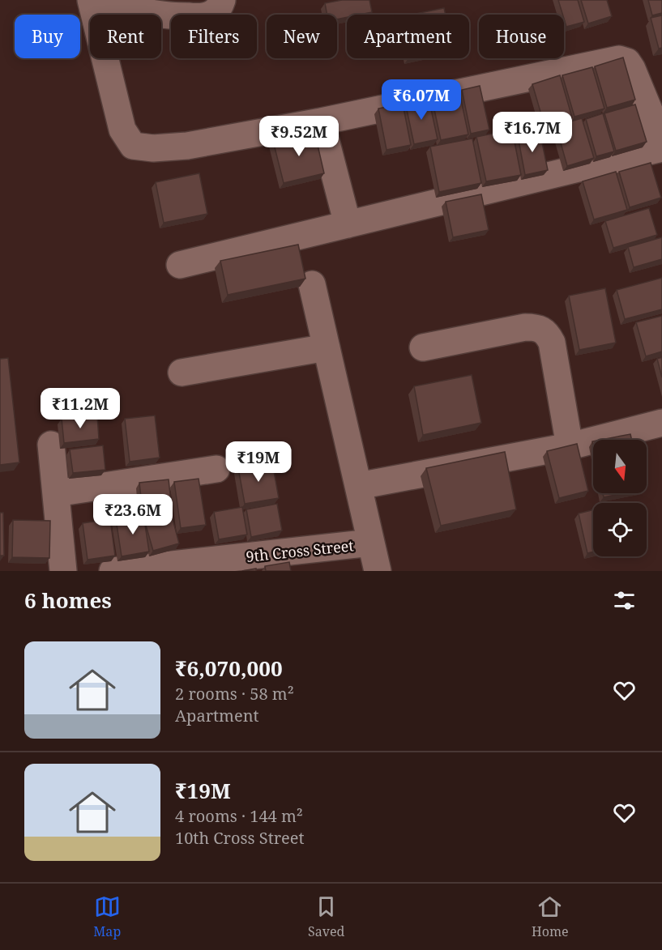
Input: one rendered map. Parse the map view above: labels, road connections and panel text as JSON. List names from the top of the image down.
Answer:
{
  "streets": {
    "street": ["9th Cross Street"]
  },
  "north": "bottom",
  "page": {
    "chip": [
      "Buy",
      "Rent",
      "Filters",
      "New",
      "Apartment",
      "House"
    ],
    "price": [
      "₹6.07M",
      "₹16.7M",
      "₹9.52M",
      "₹11.2M",
      "₹19M",
      "₹23.6M"
    ],
    "heading": "6 homes",
    "list": [
      {
        "name": "₹6,070,000",
        "note": "2 rooms · 58 m² · Apartment"
      },
      {
        "name": "₹19M",
        "note": "4 rooms · 144 m² · 10th Cross Street"
      }
    ],
    "tabs": ["Map", "Saved", "Home"]
  }
}
